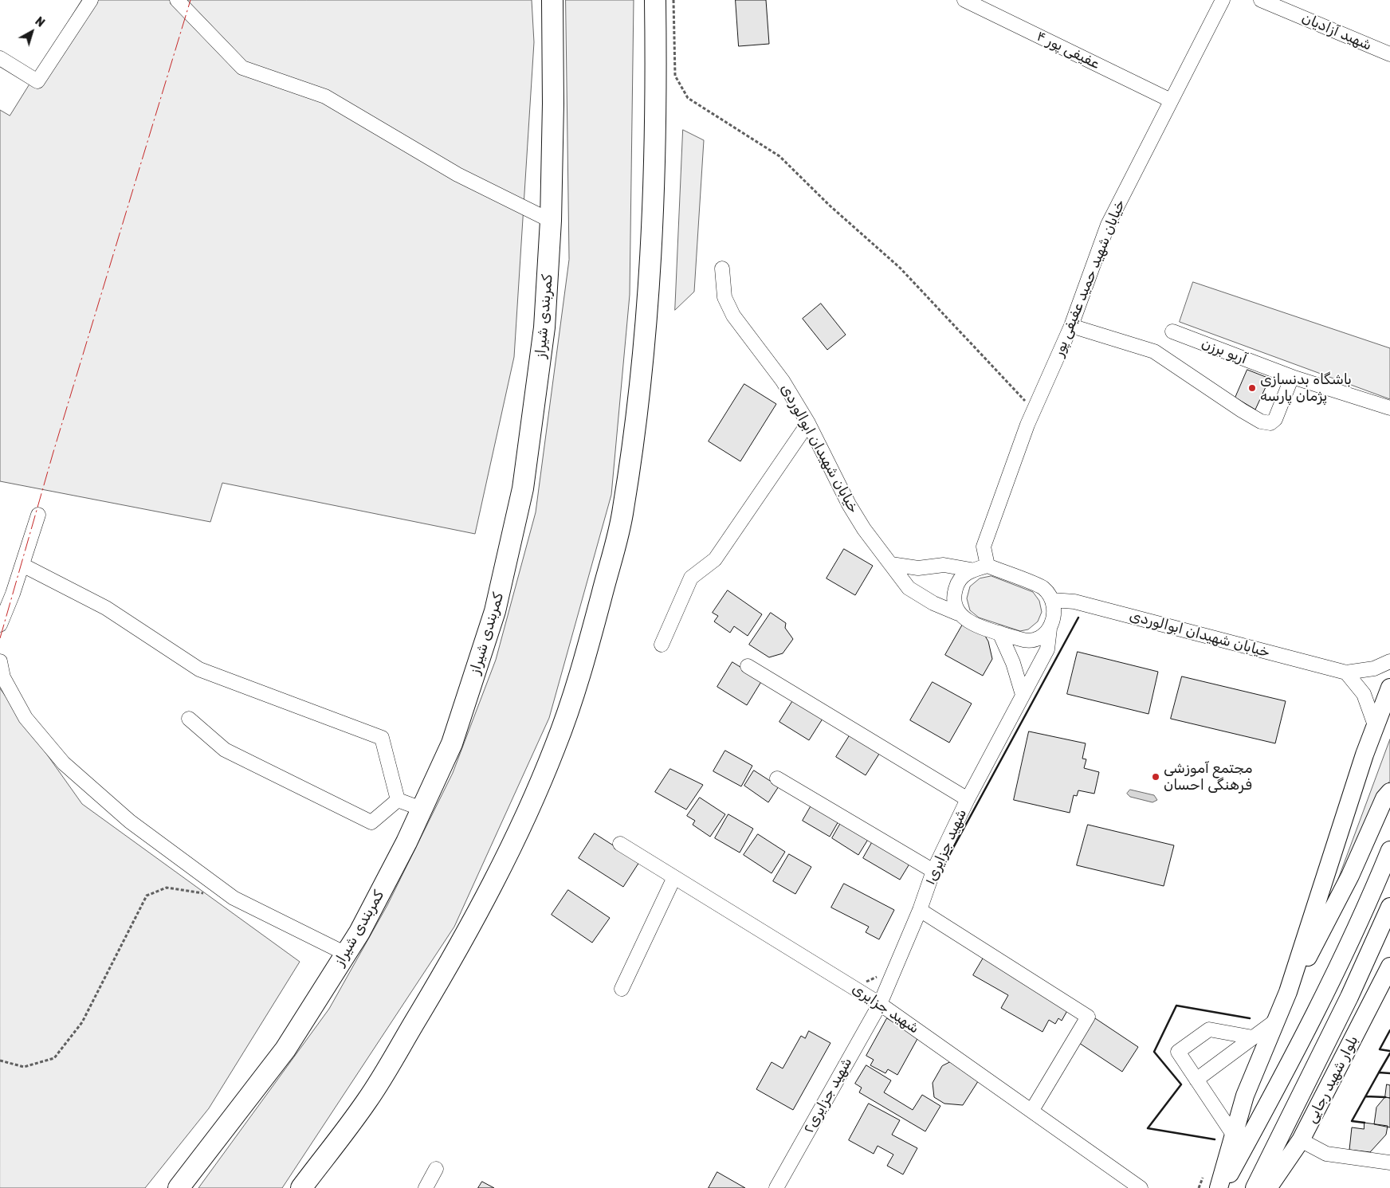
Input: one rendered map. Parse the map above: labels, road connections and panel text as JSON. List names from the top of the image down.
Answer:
{
  "streets": {
    "highway": ["کمربندی شیراز"],
    "main road": ["بلوار شهید رجایی"],
    "street": [
      "شهید آزادیان",
      "عفیفی پور ۴",
      "خیابان شهید حمید عفیفی پور",
      "آریو برزن",
      "خیابان شهیدان ابوالوردی",
      "شهید جزایری۱",
      "شهید جزایری",
      "شهید جزایری۲"
    ]
  },
  "crossings": [
    ["عفیفی پور ۴", "خیابان شهید حمید عفیفی پور"],
    ["خیابان شهید حمید عفیفی پور", "خیابان شهیدان ابوالوردی"],
    ["خیابان شهید حمید عفیفی پور", "شهید جزایری۱"],
    ["خیابان شهیدان ابوالوردی", "شهید جزایری۱"],
    ["شهید جزایری۱", "شهید جزایری"],
    ["شهید جزایری۱", "شهید جزایری۲"],
    ["شهید جزایری", "شهید جزایری۲"]
  ],
  "places": ["باشگاه بدنسازی پژمان پارسه", "مجتمع آموزشی فرهنگی احسان"],
  "north": "top right"
}
